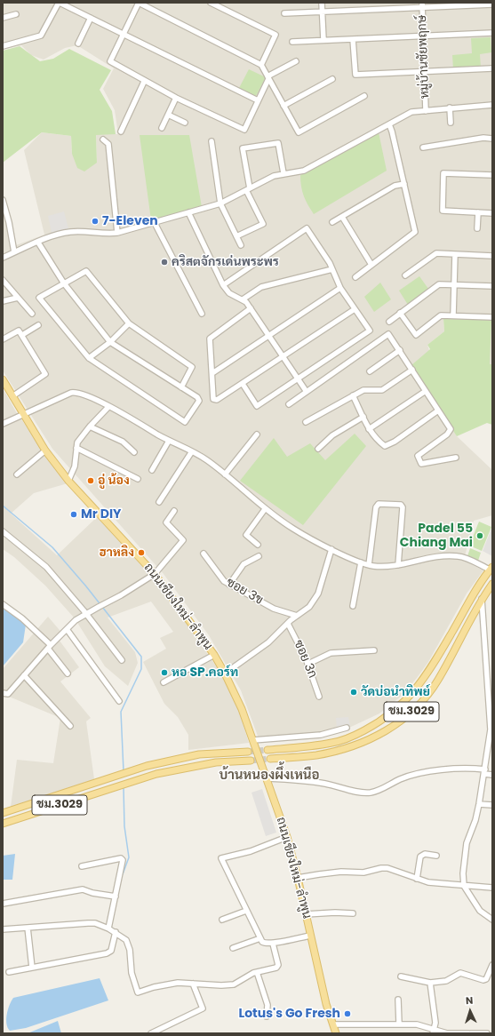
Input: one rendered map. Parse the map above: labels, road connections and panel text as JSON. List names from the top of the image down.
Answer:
{
  "streets": {
    "main road": ["ถนนเชียงใหม่-ลำพูน", "ชม.3029"],
    "street": ["หมู่บ้านชัยพฤกษ์", "ซอย 3ข", "ซอย 3ก"]
  },
  "districts": ["บ้านหนองผึ้งเหนือ"],
  "places": [
    "7-Eleven",
    "คริสตจักรเด่นพระพร",
    "อู่ น้อง",
    "Mr DIY",
    "Padel 55 Chiang Mai",
    "ฮาหลิง",
    "หอ SP.คอร์ท",
    "วัดบ่อนำทิพย์",
    "Lotus's Go Fresh"
  ],
  "north": "top"
}
